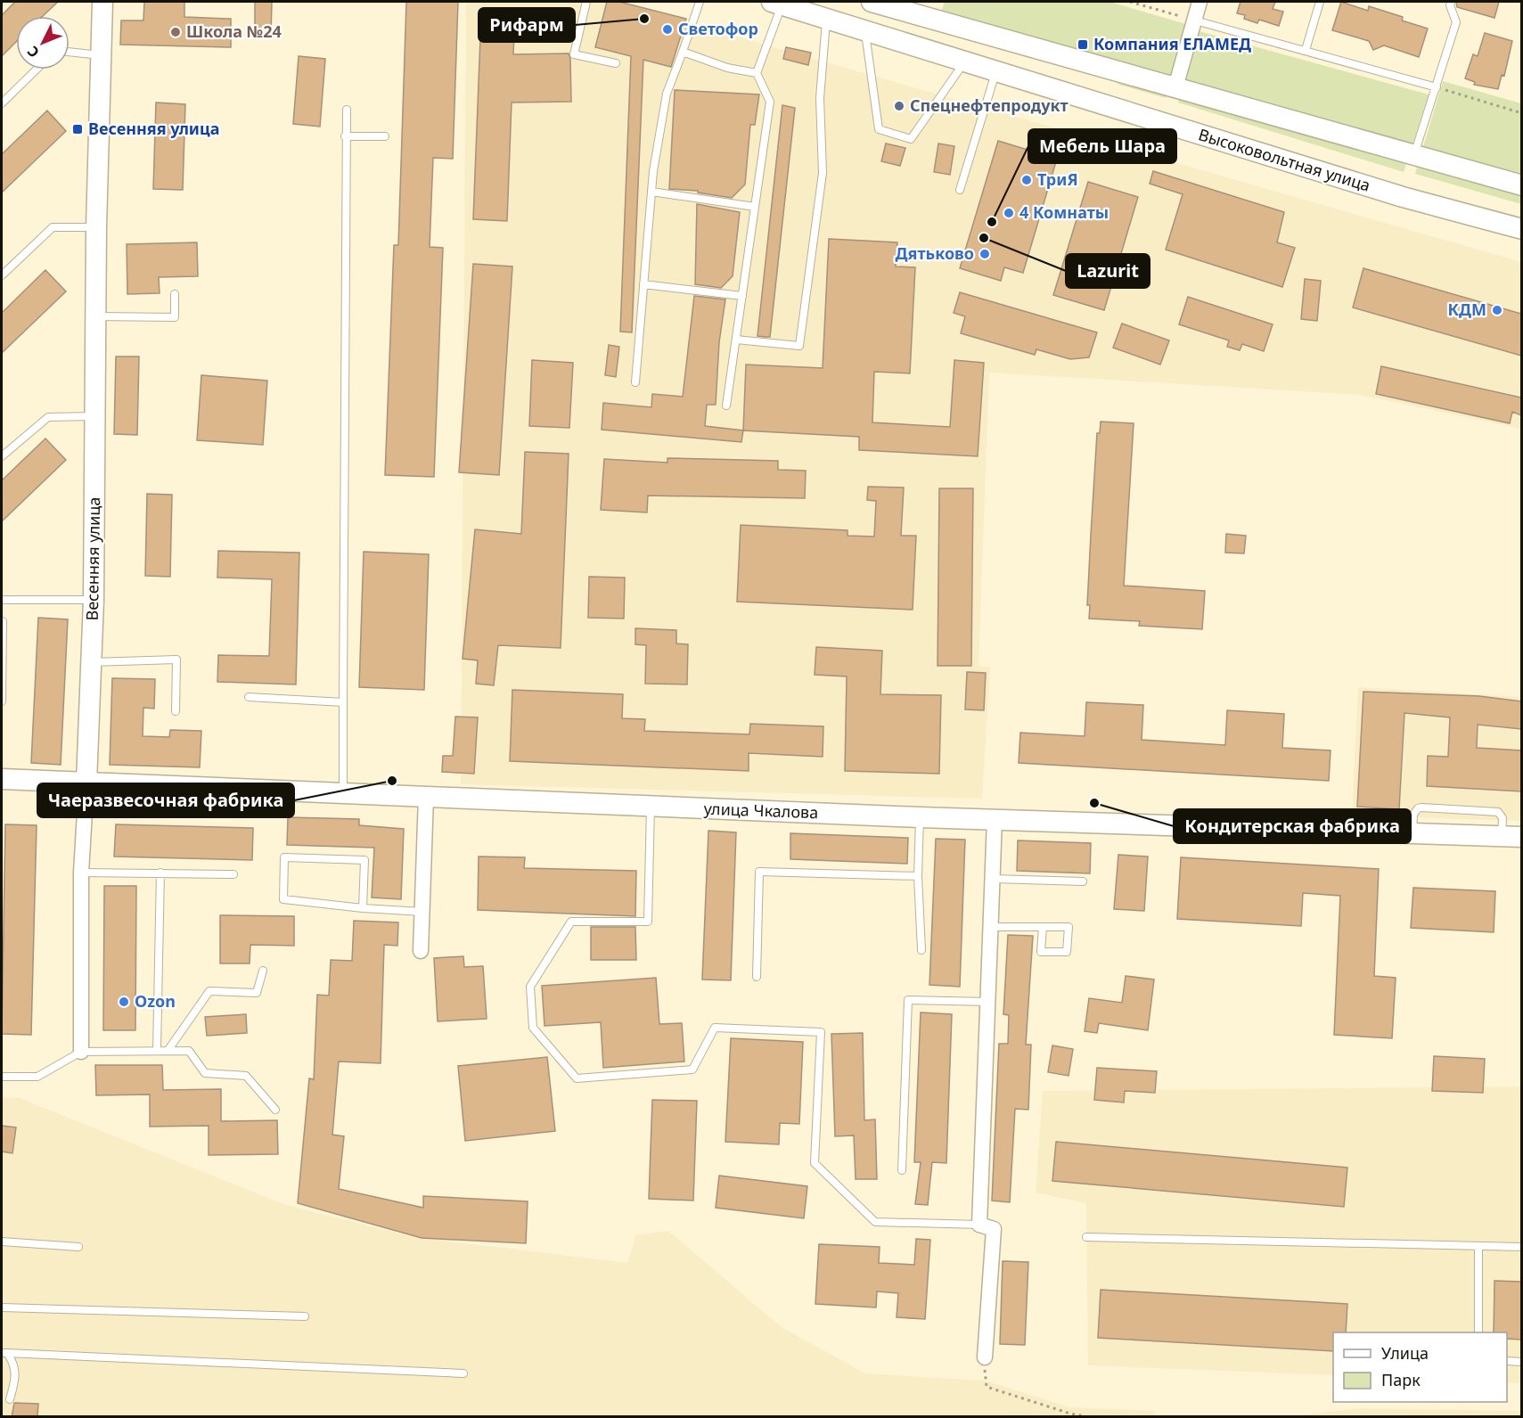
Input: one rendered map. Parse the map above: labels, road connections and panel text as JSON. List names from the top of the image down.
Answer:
{
  "streets": {
    "street": ["Высоковольтная улица", "Весенняя улица", "улица Чкалова"]
  },
  "crossings": [
    ["Весенняя улица", "улица Чкалова"]
  ],
  "places": {
    "other": [
      "Рифарм",
      "Светофор",
      "Школа №24",
      "Спецнефтепродукт",
      "ТриЯ",
      "4 Комнаты",
      "Мебель Шара",
      "Lazurit",
      "Дятьково",
      "КДМ",
      "Чаеразвесочная фабрика",
      "Кондитерская фабрика",
      "Ozon"
    ],
    "transit": ["Компания ЕЛАМЕД", "Весенняя улица"]
  },
  "legend": ["Улица", "Парк"],
  "north": "bottom left"
}
